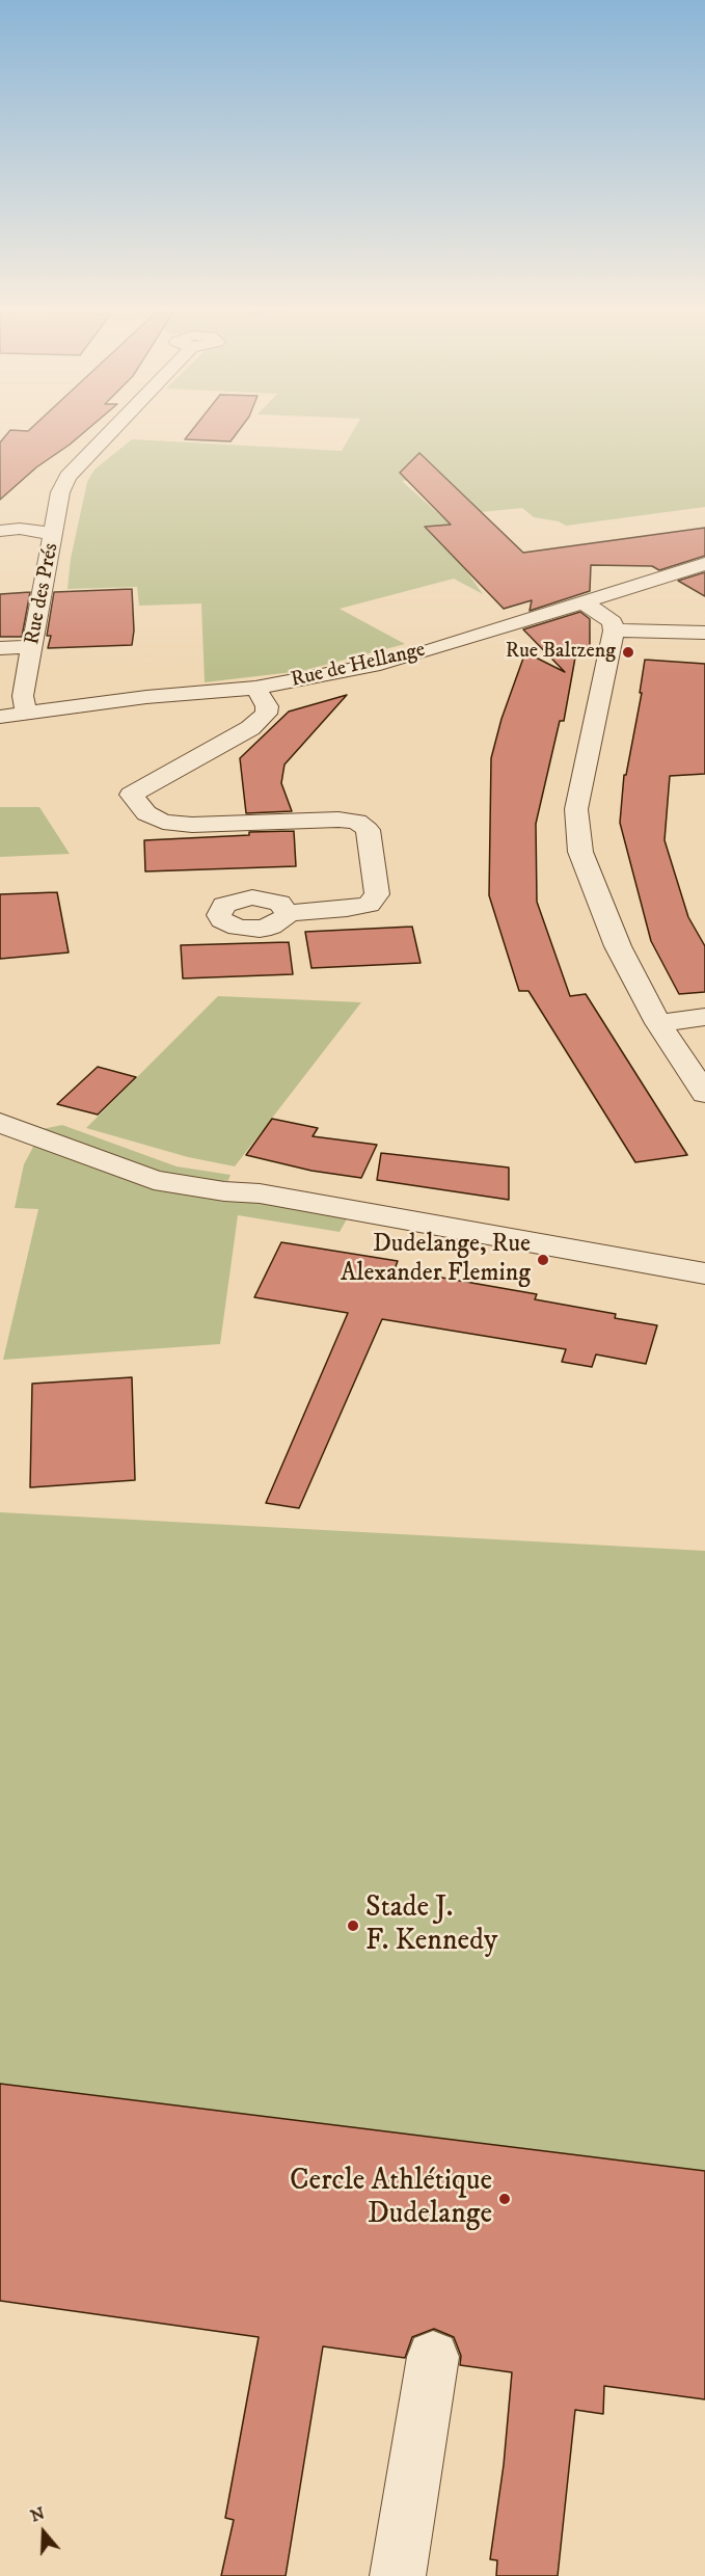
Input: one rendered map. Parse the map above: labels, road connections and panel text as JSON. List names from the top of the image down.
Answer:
{
  "streets": {
    "street": ["Rue des Prés", "Rue de Hellange"]
  },
  "crossings": [
    ["Rue des Prés", "Rue de Hellange"]
  ],
  "places": [
    "Rue Baltzeng",
    "Dudelange, Rue Alexander Fleming",
    "Stade J. F. Kennedy",
    "Cercle Athlétique Dudelange"
  ],
  "north": "top"
}
